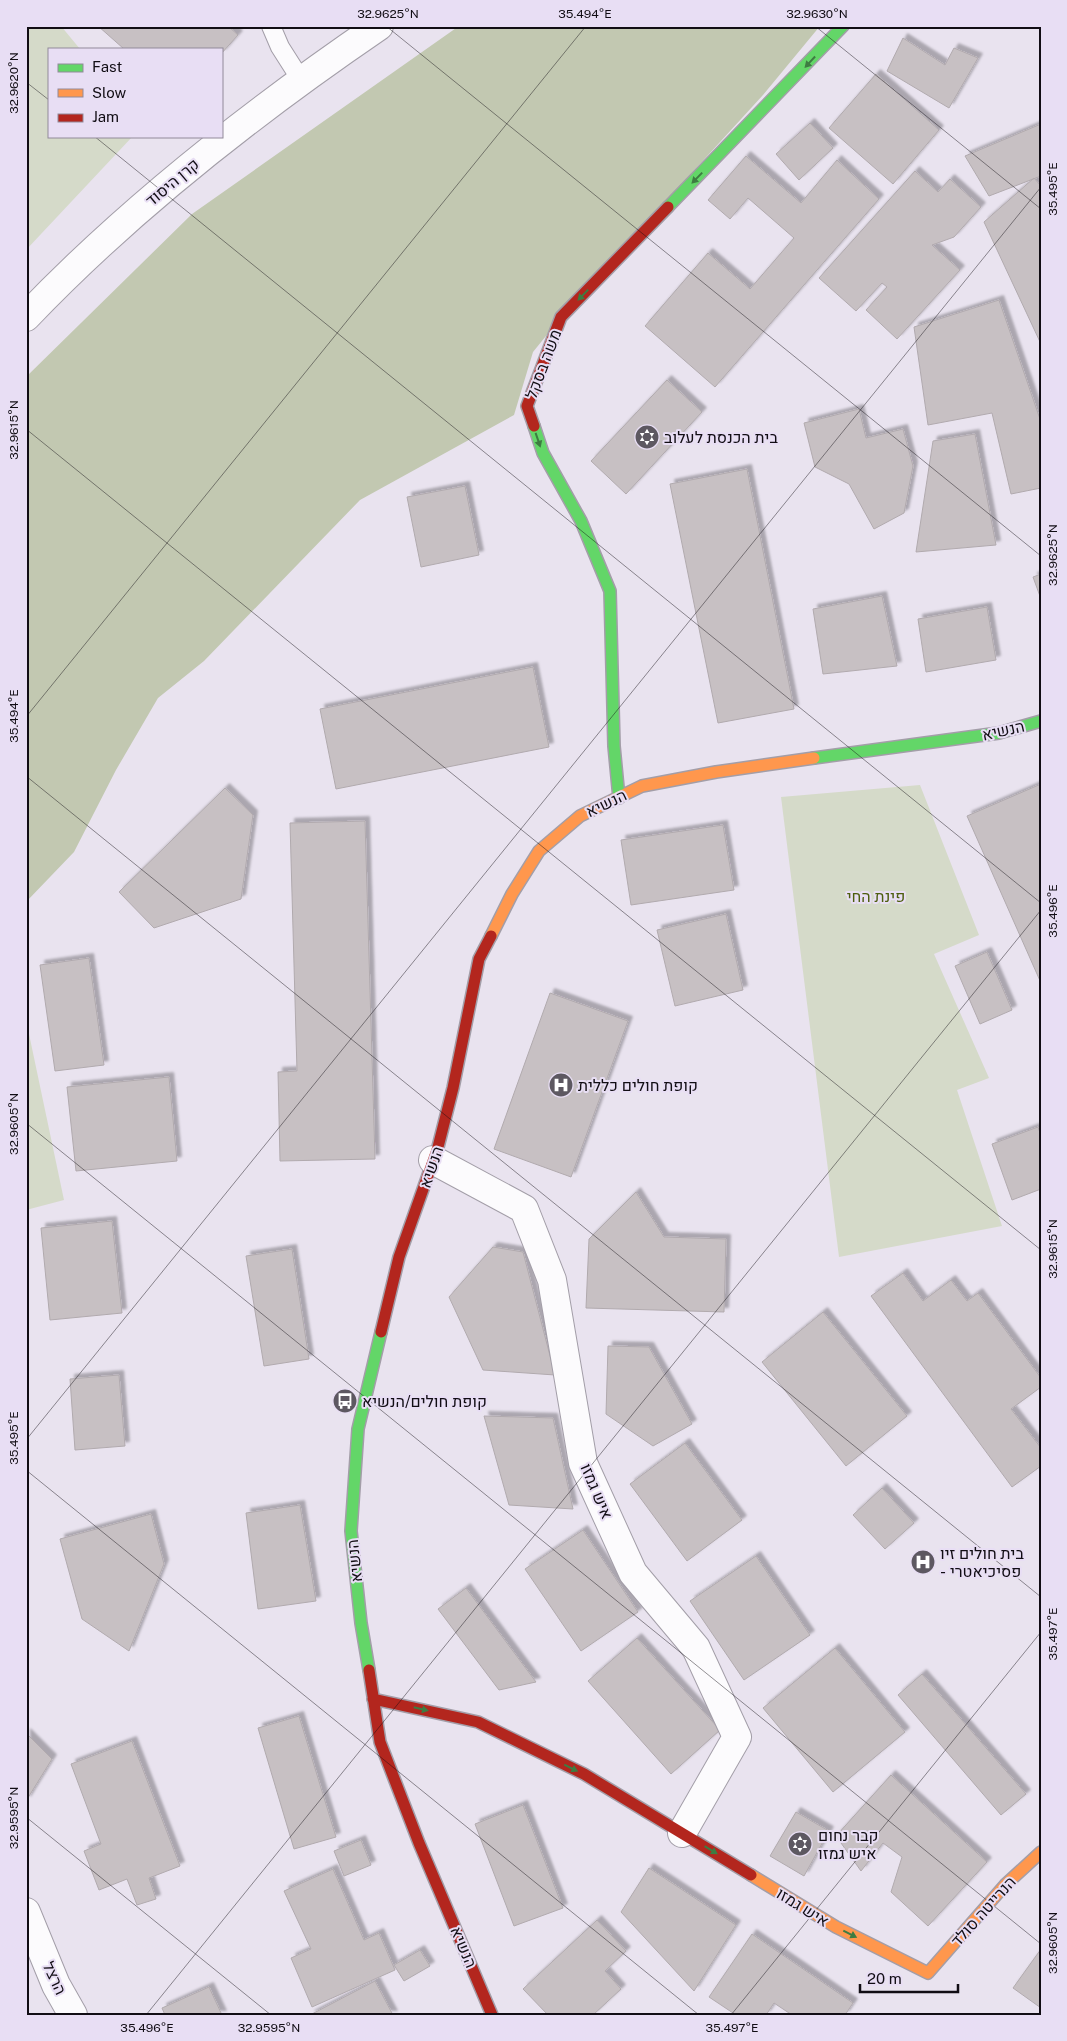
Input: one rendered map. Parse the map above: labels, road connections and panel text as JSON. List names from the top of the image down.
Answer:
{
  "streets": {
    "street": [
      "קרן היסוד",
      "משה בסקל",
      "הנשיא",
      "איש גמזו",
      "הנרייטה סולד",
      "הרצל"
    ]
  },
  "crossings": [
    ["משה בסקל", "הנשיא"],
    ["הנשיא", "איש גמזו"],
    ["איש גמזו", "הנרייטה סולד"]
  ],
  "one_way": ["משה בסקל", "איש גמזו"],
  "parks": ["פינת החי"],
  "places": {
    "synagogue": ["בית הכנסת לעלוב", "קבר נחום איש גמזו"],
    "hospital": ["קופת חולים כללית", "בית חולים זיו - פסיכיאטרי"],
    "bus stop": ["קופת חולים/הנשיא"]
  },
  "legend": ["Fast", "Slow", "Jam"],
  "scale_bar": "20 m",
  "coordinates": [
    "32.9625°N",
    "35.494°E",
    "32.9630°N",
    "32.9620°N",
    "35.495°E",
    "32.9615°N",
    "35.496°E",
    "32.9605°N",
    "35.497°E",
    "32.9595°N"
  ]
}
